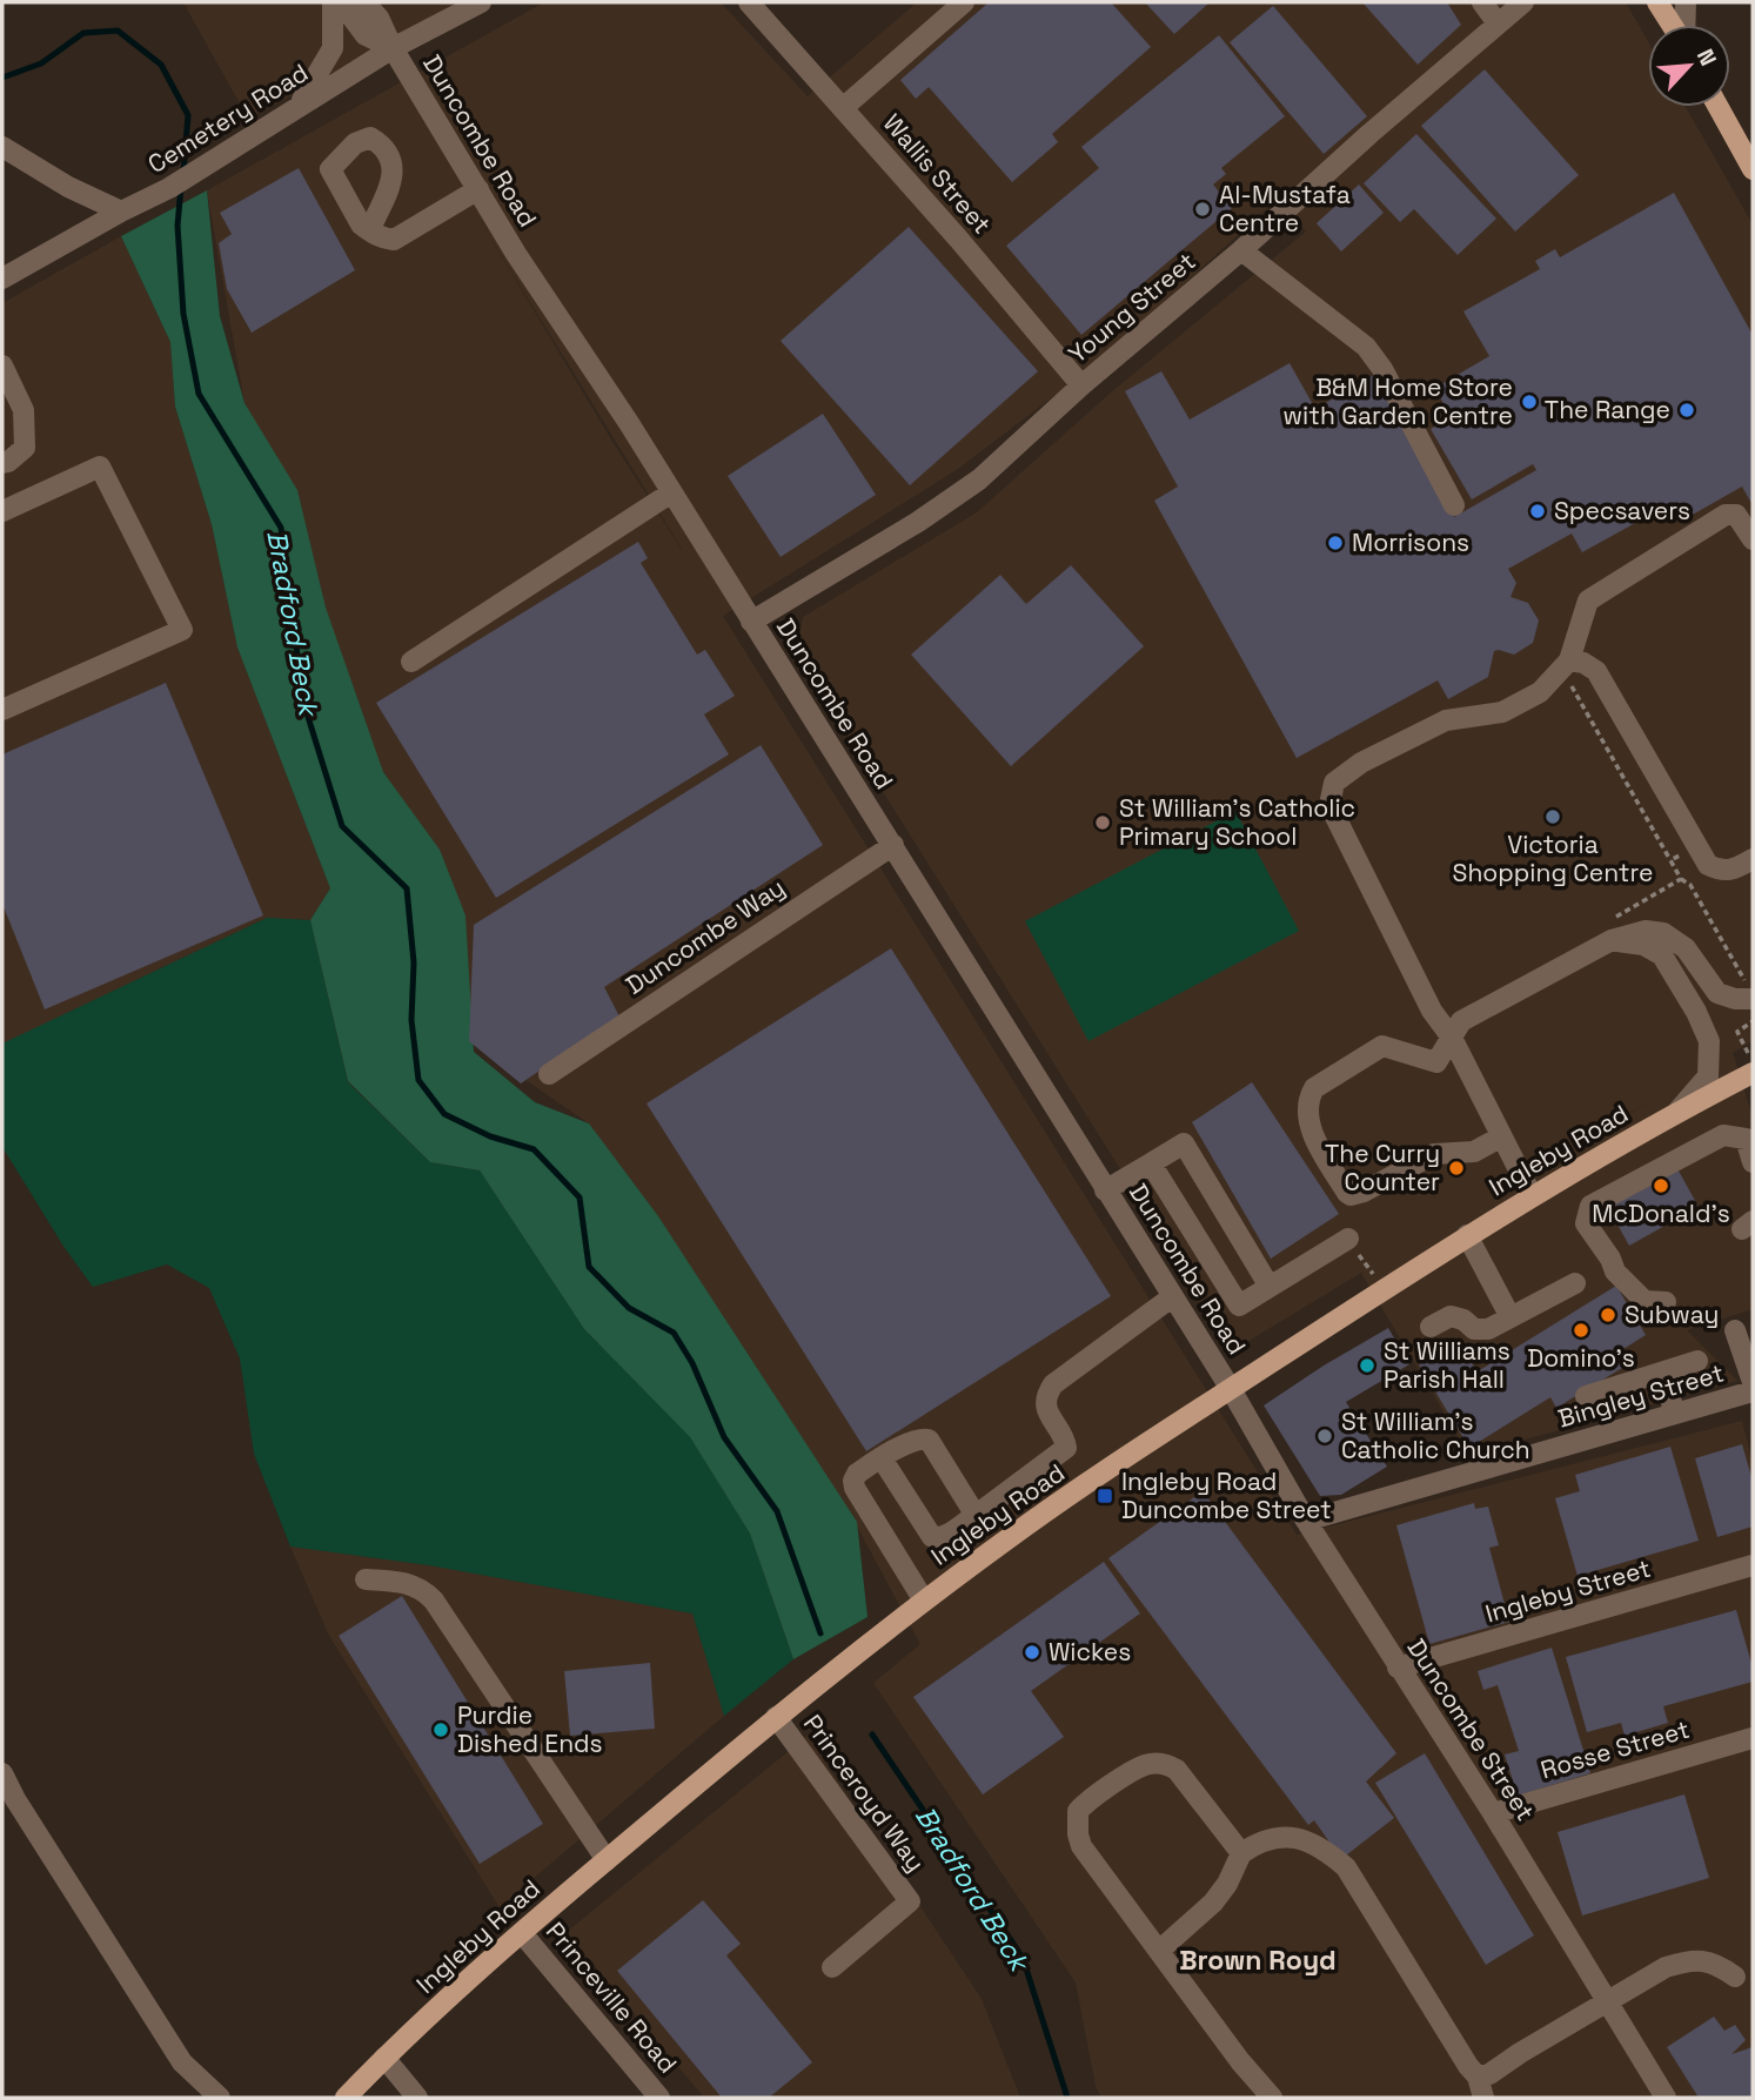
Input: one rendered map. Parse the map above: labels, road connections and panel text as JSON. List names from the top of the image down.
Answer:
{
  "streets": {
    "main road": ["Ingleby Road"],
    "street": [
      "Cemetery Road",
      "Duncombe Road",
      "Wallis Street",
      "Young Street",
      "Duncombe Way",
      "Bingley Street",
      "Ingleby Street",
      "Duncombe Street",
      "Rosse Street",
      "Princeroyd Way",
      "Princeville Road"
    ]
  },
  "crossings": [
    ["Cemetery Road", "Duncombe Road"],
    ["Duncombe Road", "Young Street"],
    ["Duncombe Road", "Duncombe Way"],
    ["Duncombe Road", "Ingleby Road"],
    ["Duncombe Road", "Duncombe Street"],
    ["Wallis Street", "Young Street"],
    ["Ingleby Road", "Duncombe Street"],
    ["Ingleby Road", "Princeroyd Way"],
    ["Ingleby Road", "Princeville Road"],
    ["Bingley Street", "Duncombe Street"],
    ["Ingleby Street", "Duncombe Street"],
    ["Duncombe Street", "Rosse Street"]
  ],
  "districts": ["Brown Royd"],
  "water": ["Bradford Beck"],
  "places": {
    "other": [
      "Al-Mustafa Centre",
      "B&M Home Store with Garden Centre",
      "The Range",
      "Specsavers",
      "Morrisons",
      "Victoria Shopping Centre",
      "St William's Catholic Primary School",
      "The Curry Counter",
      "McDonald's",
      "Subway",
      "Domino's",
      "St Williams Parish Hall",
      "St William's Catholic Church",
      "Wickes",
      "Purdie Dished Ends"
    ],
    "transit": ["Ingleby Road Duncombe Street"]
  },
  "north": "top right"
}
